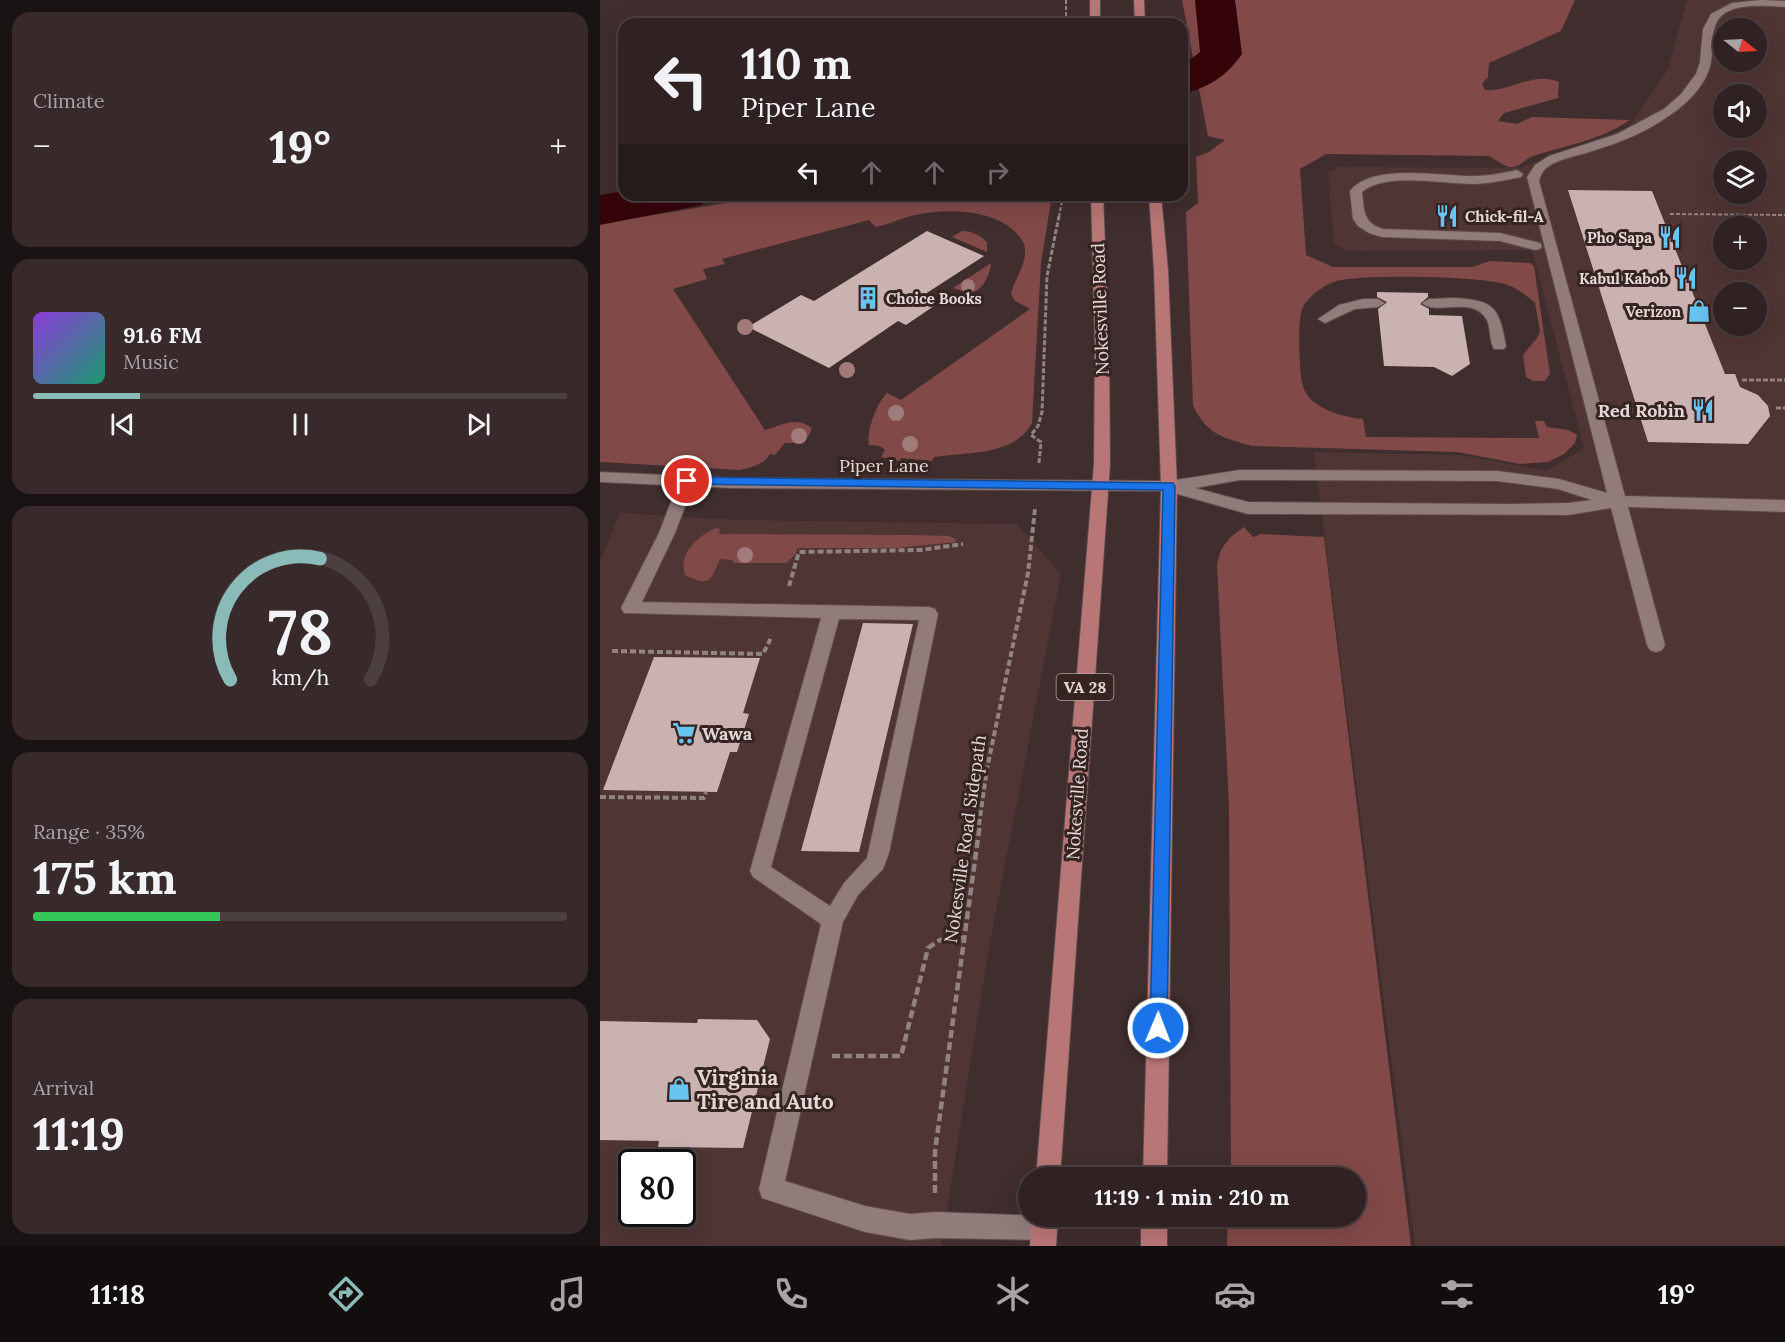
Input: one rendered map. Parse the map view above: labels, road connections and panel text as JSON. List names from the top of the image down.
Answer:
{
  "streets": {
    "highway": ["Nokesville Road", "VA 28"],
    "street": ["Piper Lane"],
    "path": ["Nokesville Road Sidepath"]
  },
  "crossings": [
    ["Nokesville Road", "Piper Lane"]
  ],
  "places": {
    "restaurant": [
      "Chick-fil-A",
      "Pho Sapa",
      "Kabul Kabob",
      "Red Robin"
    ],
    "building": ["Choice Books"],
    "shop": ["Verizon", "Virginia Tire and Auto"],
    "supermarket": ["Wawa"]
  },
  "north": "right",
  "page": {
    "tile": [
      "Climate",
      ["Range · 35%", "175 km"],
      ["Arrival", "11:19"]
    ],
    "map_buttons": ["+", "−"],
    "turn": ["110 m", "Piper Lane"],
    "heat": ["−", "19°", "+"],
    "song": ["91.6 FM", "Music"],
    "limit": "80",
    "trip": "11:19 · 1 min · 210 m",
    "tabs": ["11:18", "19°"],
    "gauge": ["78", "km/h"]
  }
}
